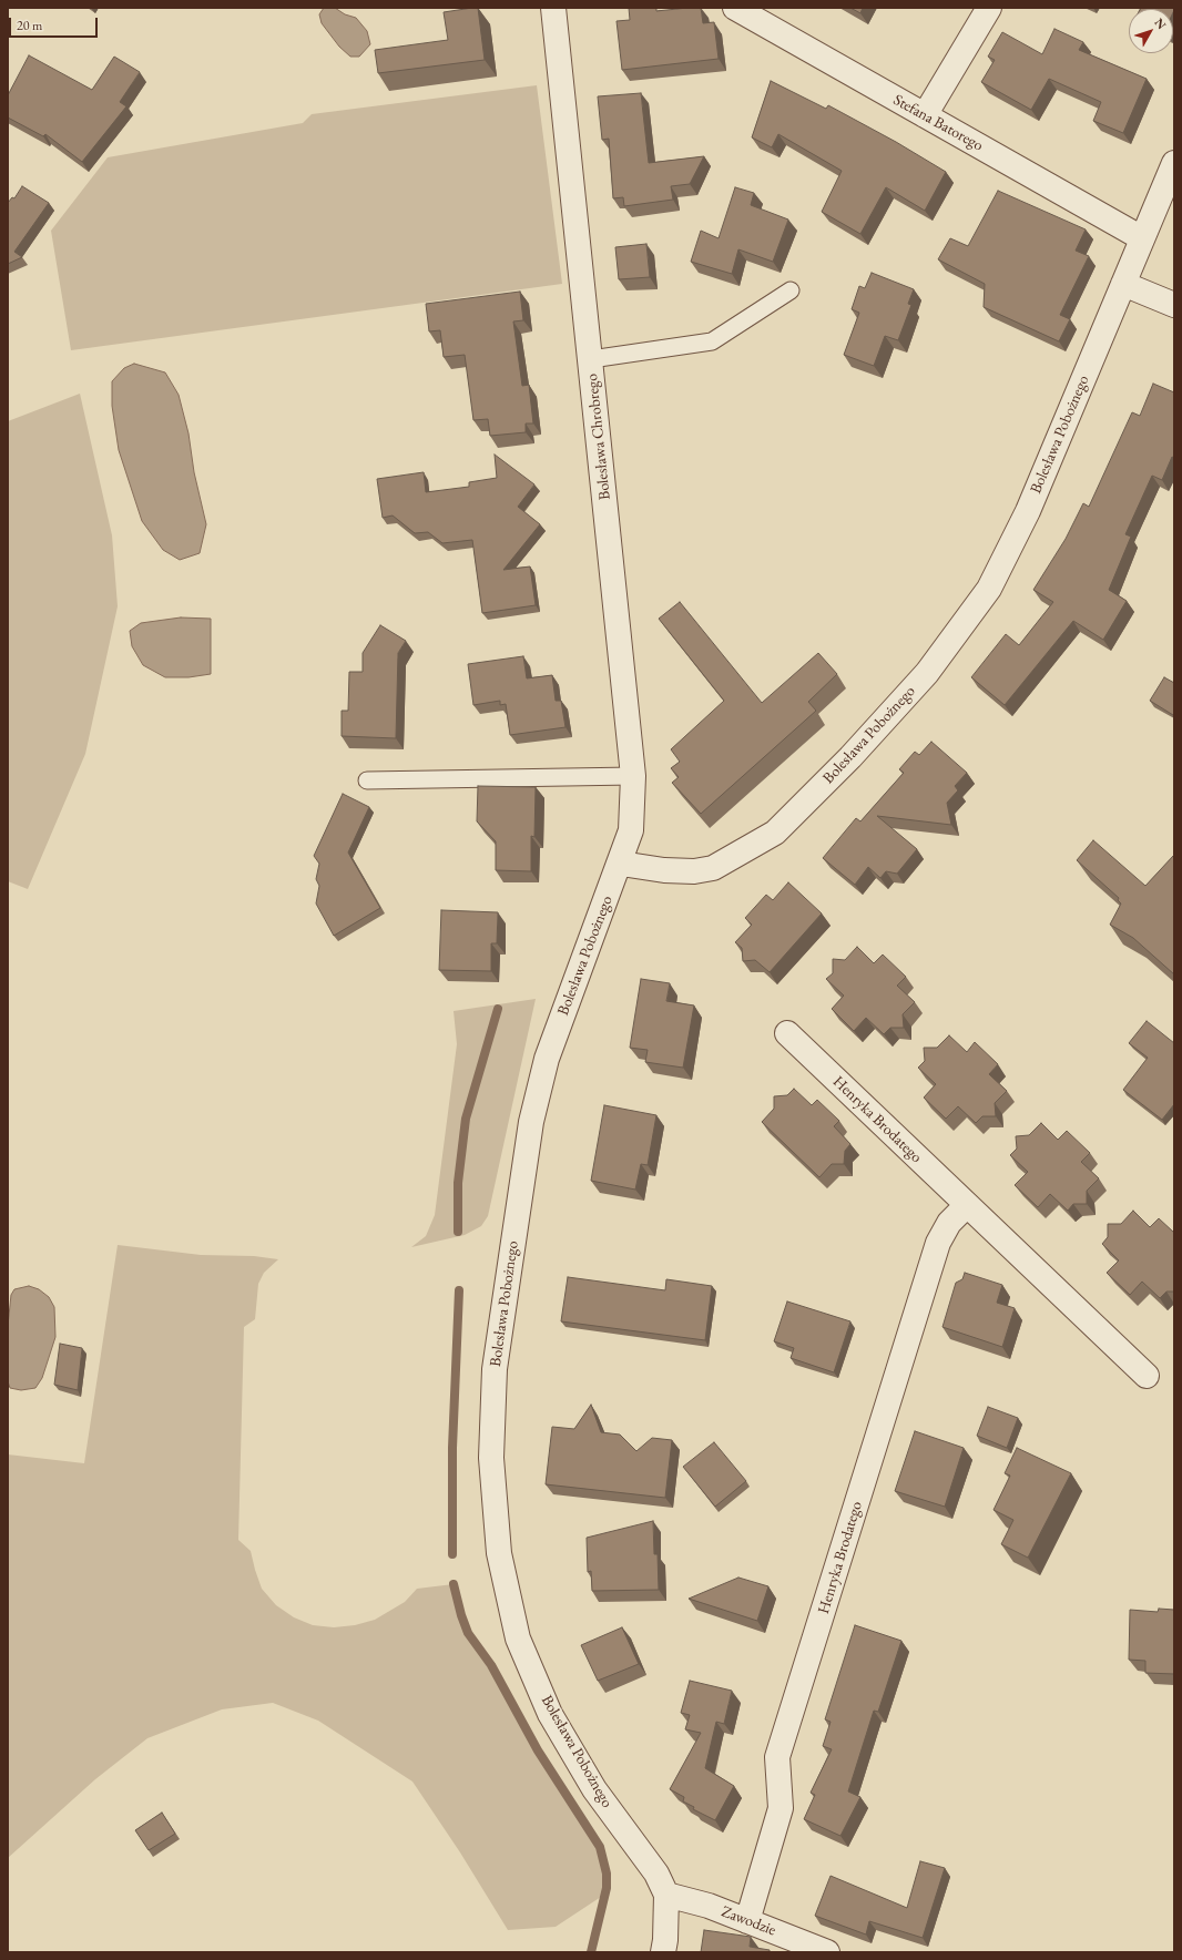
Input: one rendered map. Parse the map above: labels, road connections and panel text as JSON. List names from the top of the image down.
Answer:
{
  "streets": {
    "street": [
      "Stefana Batorego",
      "Bolesława Pobożnego",
      "Bolesława Chrobrego",
      "Henryka Brodatego",
      "Zawodzie"
    ]
  },
  "crossings": [
    ["Stefana Batorego", "Bolesława Pobożnego"],
    ["Bolesława Pobożnego", "Bolesława Chrobrego"],
    ["Bolesława Pobożnego", "Zawodzie"],
    ["Henryka Brodatego", "Zawodzie"]
  ],
  "scale_bar": "20 m",
  "north": "top right"
}
